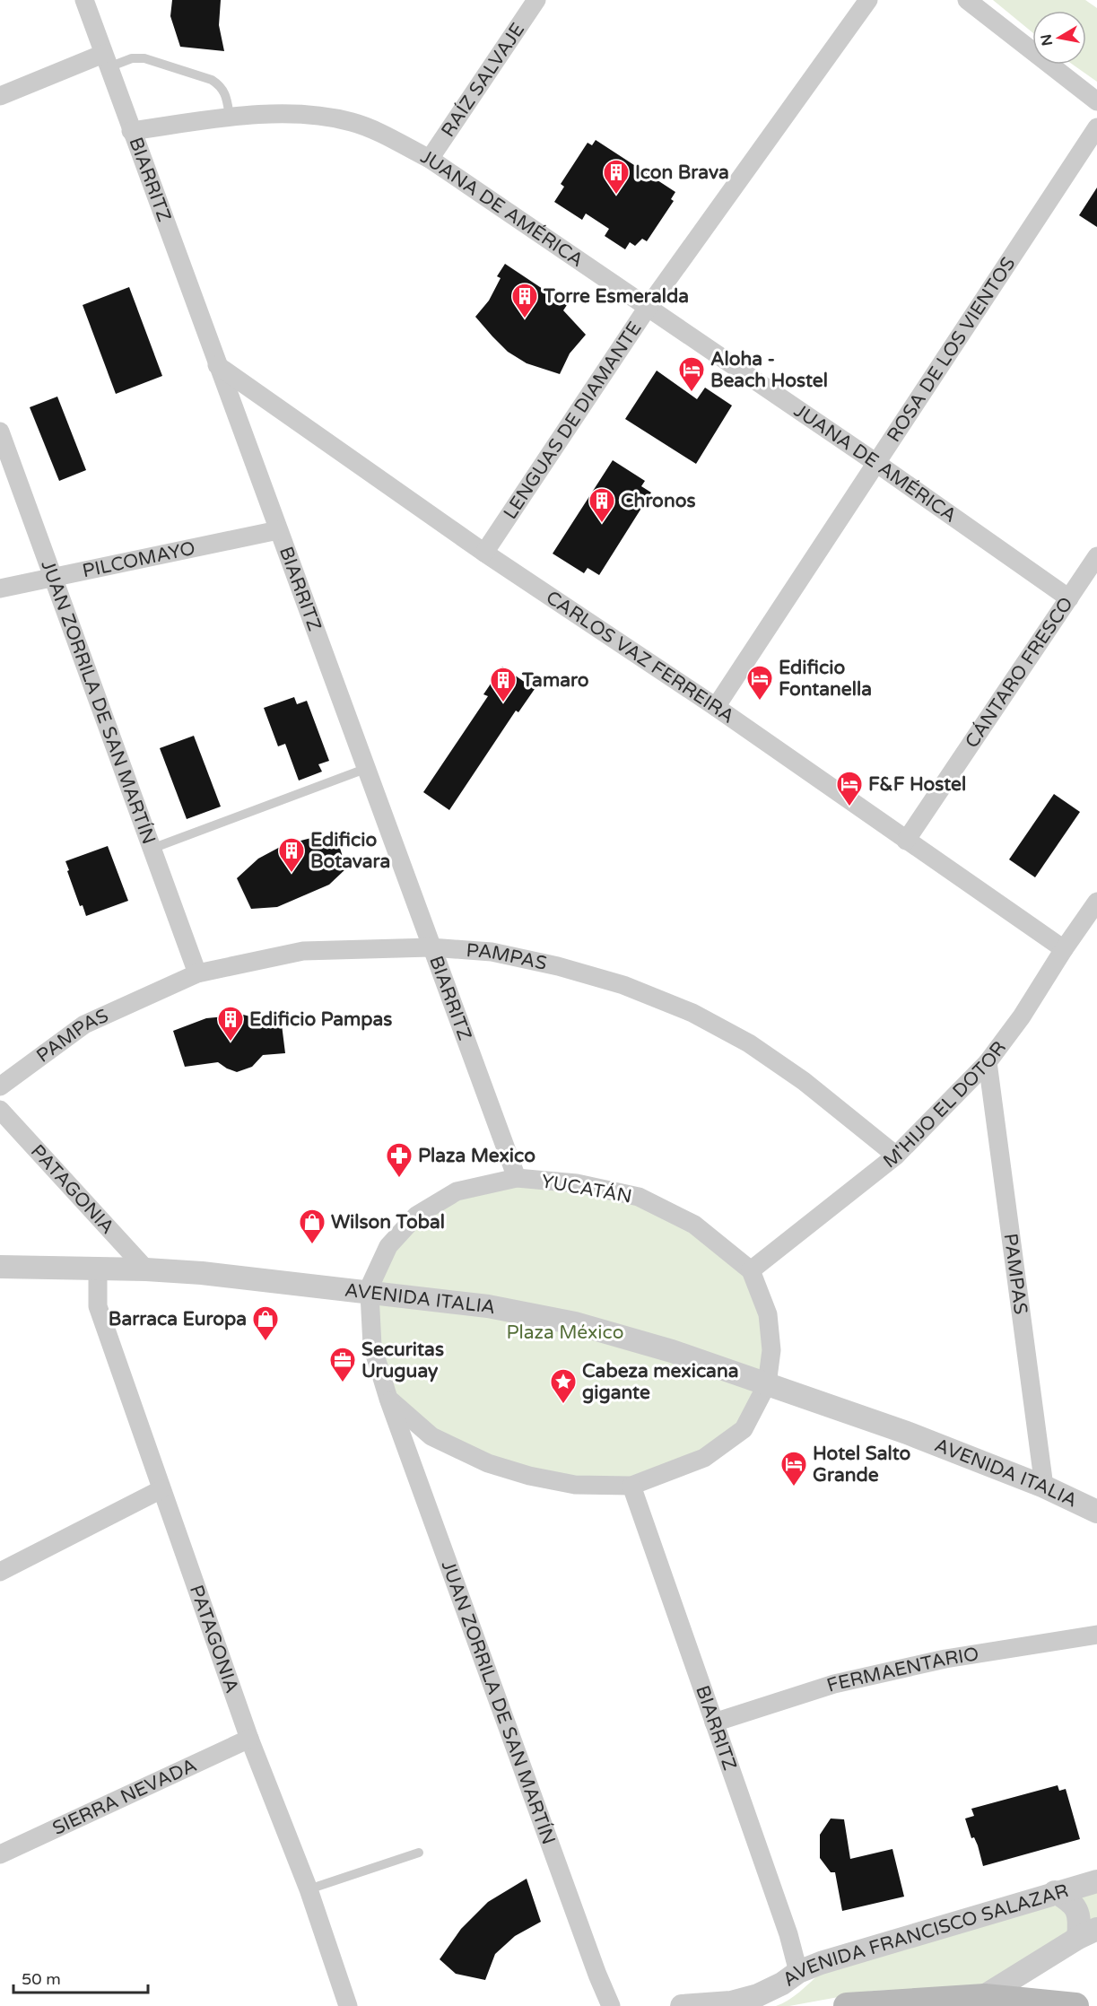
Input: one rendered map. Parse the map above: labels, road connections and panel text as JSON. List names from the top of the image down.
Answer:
{
  "streets": {
    "street": [
      "RAÍZ SALVAJE",
      "BIARRITZ",
      "JUANA DE AMÉRICA",
      "ROSA DE LOS VIENTOS",
      "LENGUAS DE DIAMANTE",
      "PILCOMAYO",
      "CARLOS VAZ FERREIRA",
      "CÁNTARO FRESCO",
      "JUAN ZORRILA DE SAN MARTÍN",
      "PAMPAS",
      "M'HIJO EL DOTOR",
      "YUCATÁN",
      "PATAGONIA",
      "AVENIDA ITALIA",
      "FERMAENTARIO",
      "SIERRA NEVADA",
      "AVENIDA FRANCISCO SALAZAR"
    ]
  },
  "crossings": [
    ["RAÍZ SALVAJE", "JUANA DE AMÉRICA"],
    ["BIARRITZ", "JUANA DE AMÉRICA"],
    ["BIARRITZ", "PILCOMAYO"],
    ["BIARRITZ", "CARLOS VAZ FERREIRA"],
    ["BIARRITZ", "PAMPAS"],
    ["BIARRITZ", "YUCATÁN"],
    ["BIARRITZ", "FERMAENTARIO"],
    ["BIARRITZ", "AVENIDA FRANCISCO SALAZAR"],
    ["JUANA DE AMÉRICA", "ROSA DE LOS VIENTOS"],
    ["JUANA DE AMÉRICA", "LENGUAS DE DIAMANTE"],
    ["JUANA DE AMÉRICA", "CÁNTARO FRESCO"],
    ["ROSA DE LOS VIENTOS", "CARLOS VAZ FERREIRA"],
    ["LENGUAS DE DIAMANTE", "CARLOS VAZ FERREIRA"],
    ["PILCOMAYO", "JUAN ZORRILA DE SAN MARTÍN"],
    ["CARLOS VAZ FERREIRA", "CÁNTARO FRESCO"],
    ["CARLOS VAZ FERREIRA", "M'HIJO EL DOTOR"],
    ["JUAN ZORRILA DE SAN MARTÍN", "PAMPAS"],
    ["JUAN ZORRILA DE SAN MARTÍN", "YUCATÁN"],
    ["JUAN ZORRILA DE SAN MARTÍN", "AVENIDA ITALIA"],
    ["PAMPAS", "M'HIJO EL DOTOR"],
    ["PAMPAS", "AVENIDA ITALIA"],
    ["M'HIJO EL DOTOR", "YUCATÁN"],
    ["YUCATÁN", "AVENIDA ITALIA"],
    ["PATAGONIA", "AVENIDA ITALIA"],
    ["PATAGONIA", "SIERRA NEVADA"]
  ],
  "parks": ["Plaza México"],
  "places": {
    "building": [
      "Icon Brava",
      "Torre Esmeralda",
      "Chronos",
      "Tamaro",
      "Edificio Botavara",
      "Edificio Pampas"
    ],
    "hotel": [
      "Aloha - Beach Hostel",
      "Edificio Fontanella",
      "F&F Hostel",
      "Hotel Salto Grande"
    ],
    "pharmacy": ["Plaza Mexico"],
    "shop": ["Wilson Tobal", "Barraca Europa"],
    "office": ["Securitas Uruguay"],
    "place": ["Cabeza mexicana gigante"]
  },
  "scale_bar": "50 m",
  "north": "left"
}
